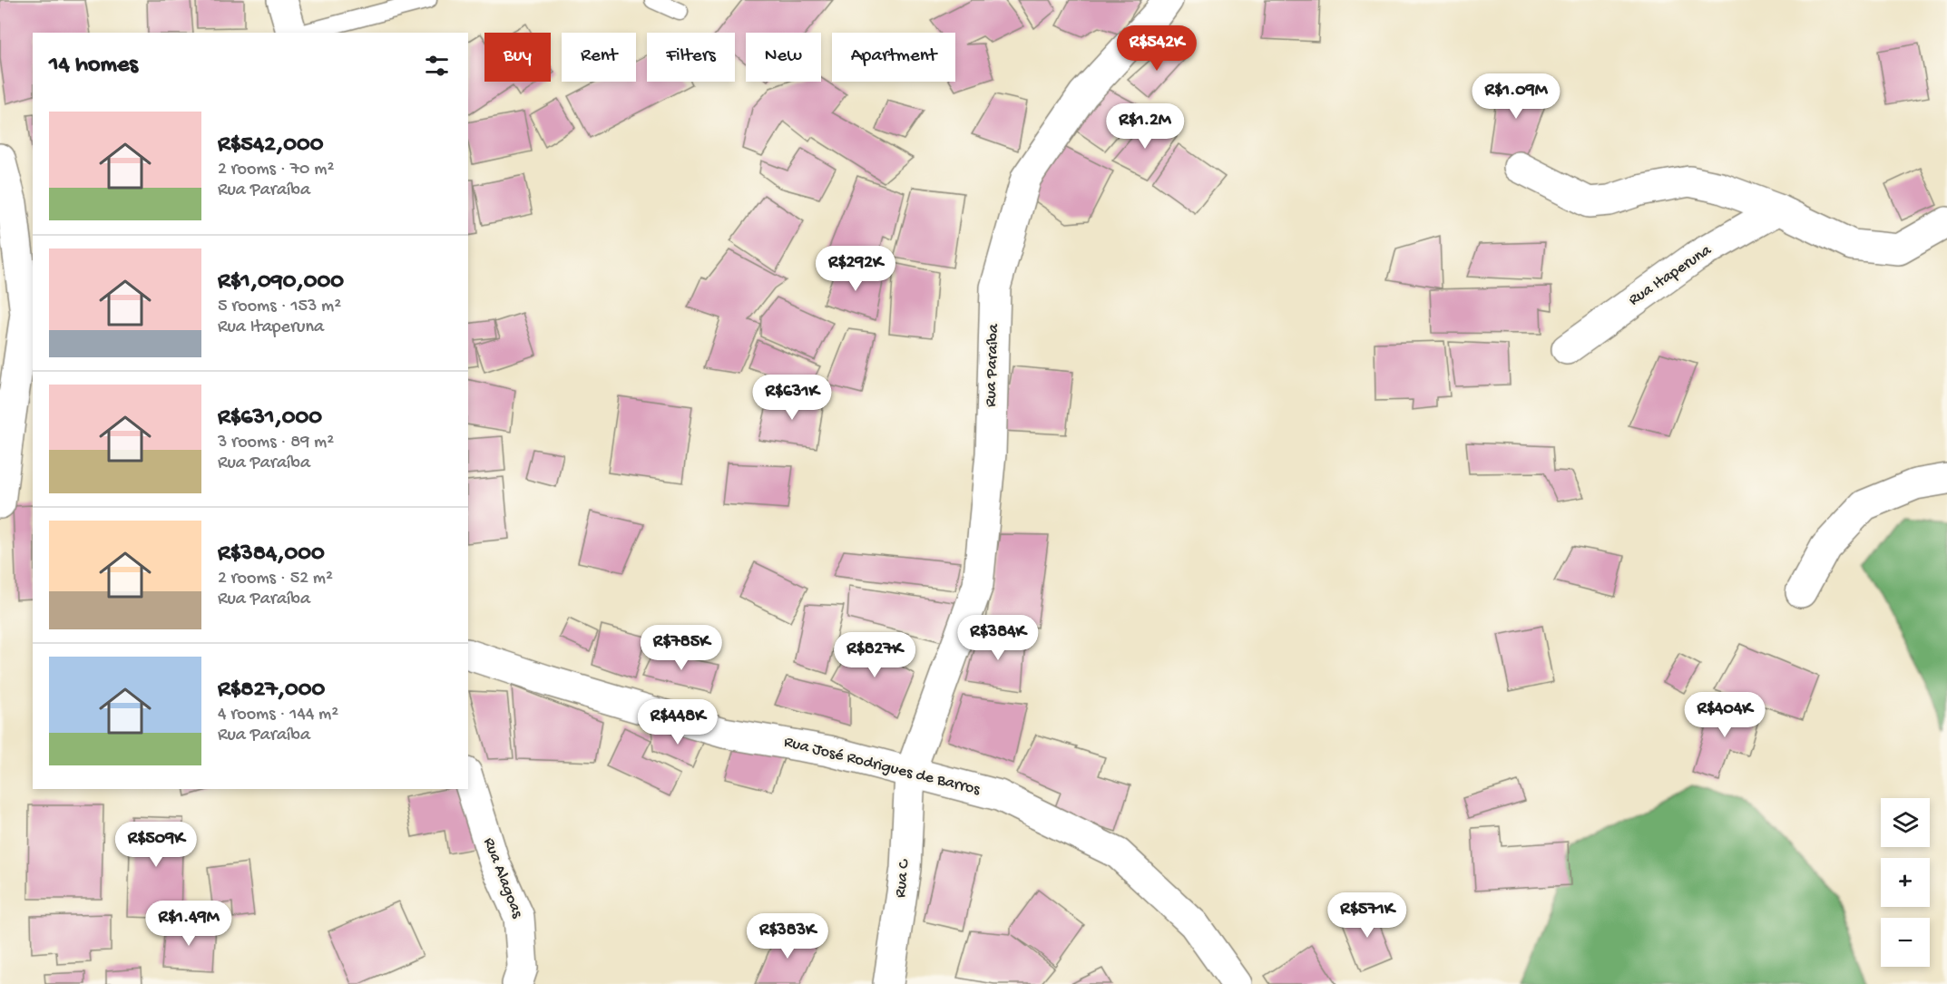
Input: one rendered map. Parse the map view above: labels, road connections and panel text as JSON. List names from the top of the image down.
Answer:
{
  "streets": {
    "street": [
      "Rua Itaperuna",
      "Rua Paraíba",
      "Rua José Rodrigues de Barros",
      "Rua Alagoas",
      "Rua C"
    ]
  },
  "crossings": [
    ["Rua Paraíba", "Rua José Rodrigues de Barros"],
    ["Rua Paraíba", "Rua C"],
    ["Rua José Rodrigues de Barros", "Rua C"]
  ],
  "page": {
    "price": [
      "R$542K",
      "R$1.09M",
      "R$1.2M",
      "R$292K",
      "R$631K",
      "R$384K",
      "R$785K",
      "R$827K",
      "R$404K",
      "R$448K",
      "R$509K",
      "R$571K",
      "R$1.49M",
      "R$383K"
    ],
    "chip": [
      "Buy",
      "Rent",
      "Filters",
      "New",
      "Apartment"
    ],
    "heading": "14 homes",
    "list": [
      {
        "name": "R$542,000",
        "note": "2 rooms · 70 m² · Rua Paraíba"
      },
      {
        "name": "R$1,090,000",
        "note": "5 rooms · 153 m² · Rua Itaperuna"
      },
      {
        "name": "R$631,000",
        "note": "3 rooms · 89 m² · Rua Paraíba"
      },
      {
        "name": "R$384,000",
        "note": "2 rooms · 52 m² · Rua Paraíba"
      },
      {
        "name": "R$827,000",
        "note": "4 rooms · 144 m² · Rua Paraíba"
      }
    ],
    "map_buttons": ["+", "−"]
  }
}
